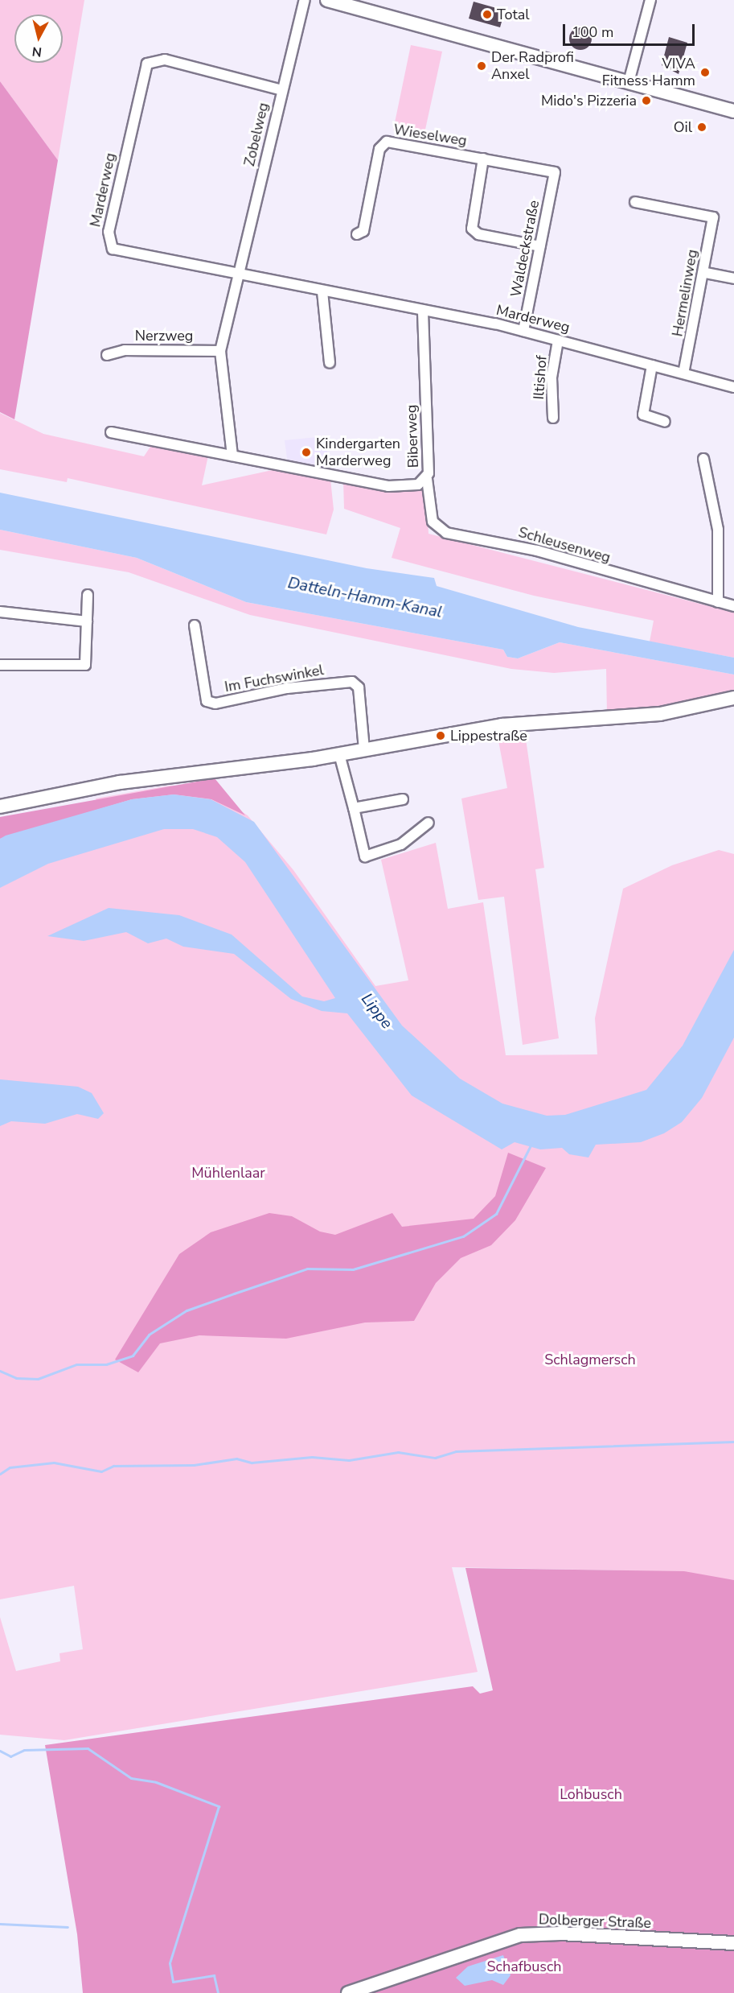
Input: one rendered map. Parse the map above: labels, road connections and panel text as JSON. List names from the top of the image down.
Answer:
{
  "streets": {
    "main road": ["Dolberger Straße"],
    "street": [
      "Zobelweg",
      "Wieselweg",
      "Marderweg",
      "Waldeckstraße",
      "Hermelinweg",
      "Nerzweg",
      "Iltishof",
      "Biberweg",
      "Schleusenweg",
      "Im Fuchswinkel"
    ]
  },
  "crossings": [
    ["Zobelweg", "Marderweg"],
    ["Wieselweg", "Waldeckstraße"],
    ["Marderweg", "Waldeckstraße"],
    ["Marderweg", "Hermelinweg"],
    ["Marderweg", "Iltishof"],
    ["Marderweg", "Biberweg"],
    ["Biberweg", "Schleusenweg"]
  ],
  "water": ["Datteln-Hamm-Kanal", "Lippe"],
  "parks": [
    "Mühlenlaar",
    "Schlagmersch",
    "Lohbusch",
    "Schafbusch"
  ],
  "places": [
    "Total",
    "Der Radprofi Anxel",
    "VIVA Fitness Hamm",
    "Mido's Pizzeria",
    "Oil",
    "Kindergarten Marderweg",
    "Lippestraße"
  ],
  "scale_bar": "100 m",
  "north": "bottom"
}
